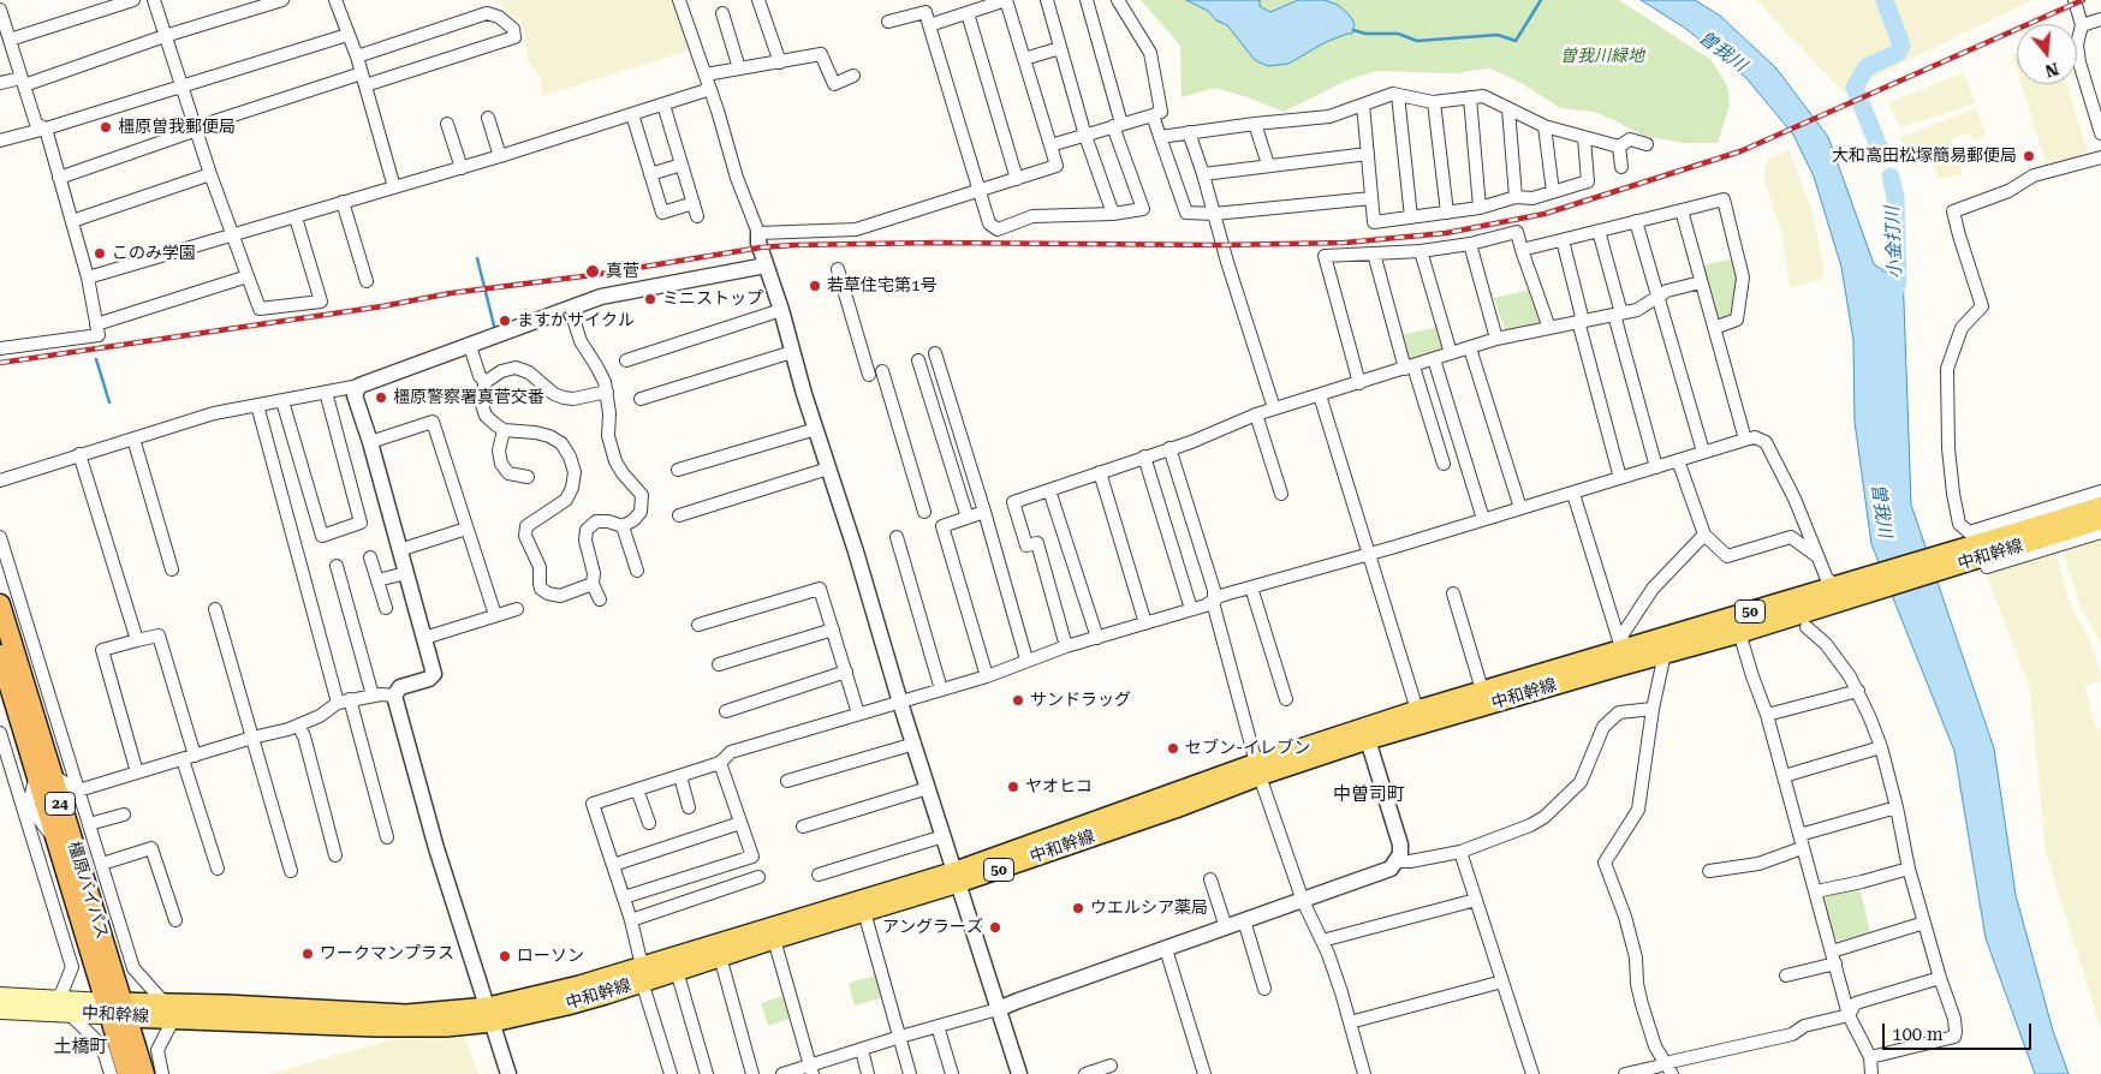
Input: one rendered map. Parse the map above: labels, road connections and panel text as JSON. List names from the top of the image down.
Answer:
{
  "streets": {
    "highway": ["24", "橿原バイパス"],
    "main road": ["中和幹線", "50"]
  },
  "crossings": [
    ["中和幹線", "橿原バイパス"]
  ],
  "districts": ["中曽司町", "土橋町"],
  "water": ["曽我川", "小金打川"],
  "parks": ["曽我川緑地"],
  "places": [
    "橿原曽我郵便局",
    "大和高田松塚簡易郵便局",
    "このみ学園",
    "真菅",
    "若草住宅第1号",
    "ミニストップ",
    "ますがサイクル",
    "橿原警察署真菅交番",
    "サンドラッグ",
    "セブン-イレブン",
    "ヤオヒコ",
    "ウエルシア薬局",
    "アングラーズ",
    "ワークマンプラス",
    "ローソン"
  ],
  "scale_bar": "100 m",
  "north": "bottom"
}
